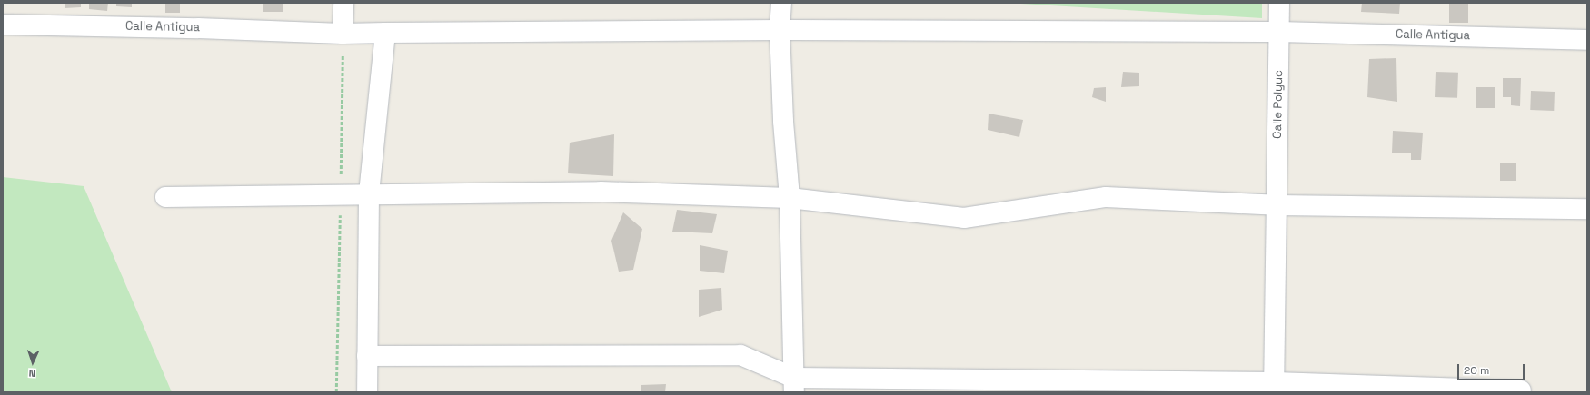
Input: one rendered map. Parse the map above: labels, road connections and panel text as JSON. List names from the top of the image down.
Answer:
{
  "streets": {
    "street": ["Calle Antigua", "Calle Polyuc"]
  },
  "crossings": [
    ["Calle Antigua", "Calle Polyuc"]
  ],
  "scale_bar": "20 m",
  "north": "bottom"
}
